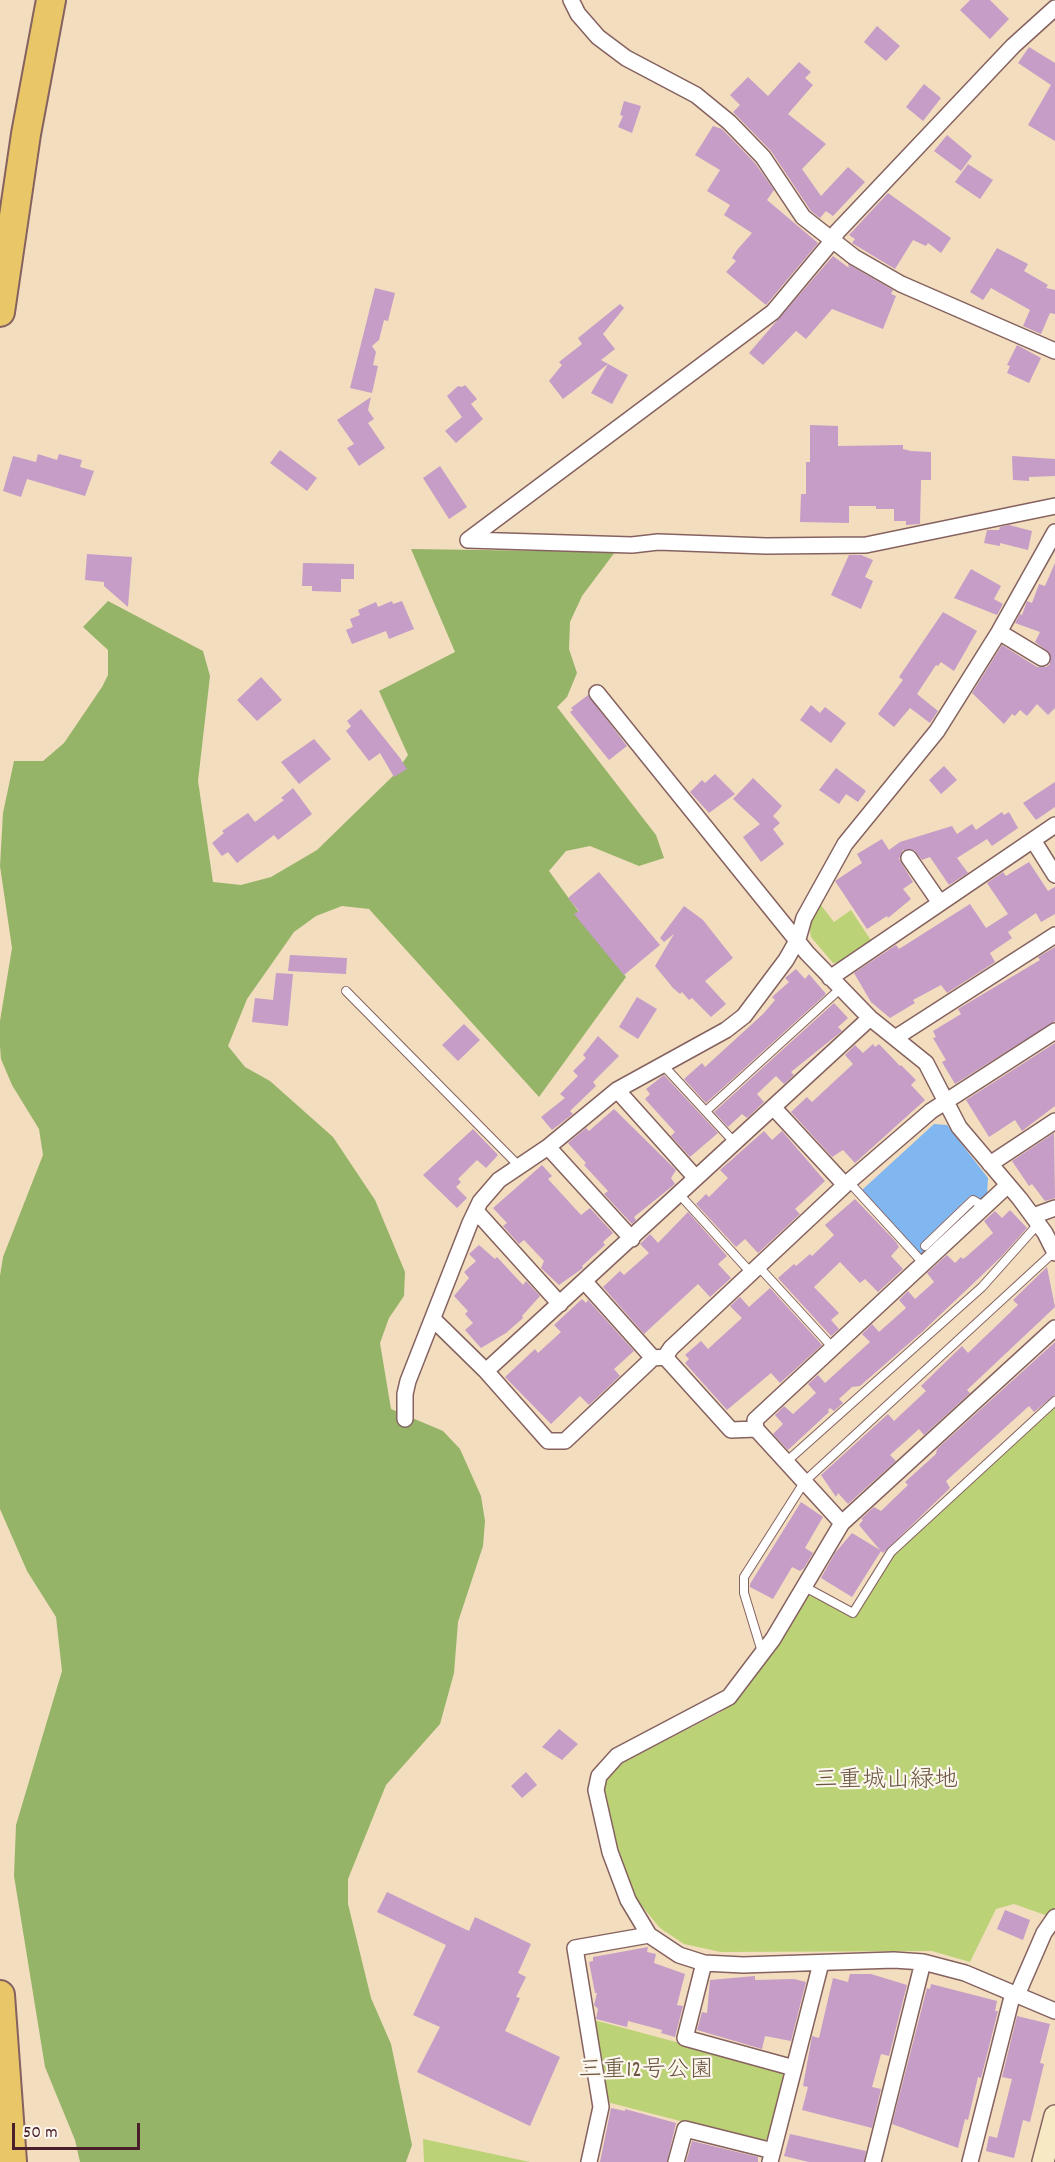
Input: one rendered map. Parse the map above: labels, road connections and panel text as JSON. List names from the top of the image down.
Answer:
{
  "parks": ["三重城山緑地", "三重12号公園"],
  "scale_bar": "50 m"
}
